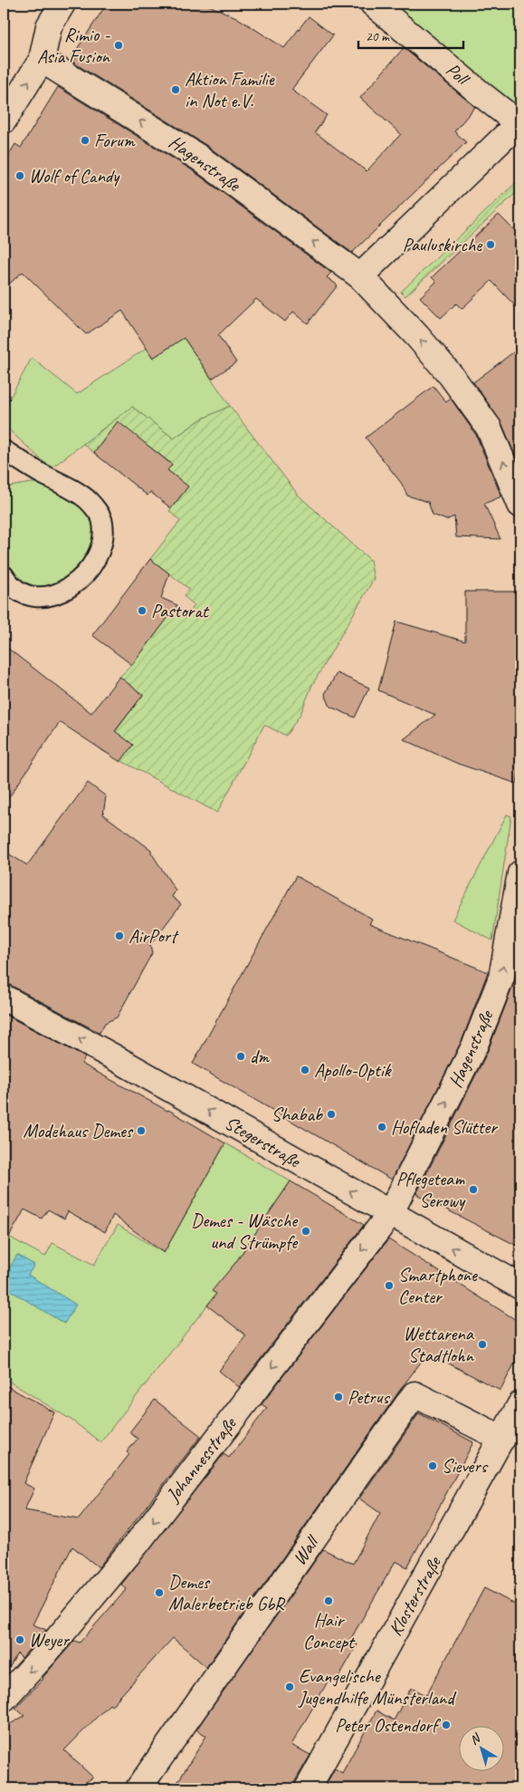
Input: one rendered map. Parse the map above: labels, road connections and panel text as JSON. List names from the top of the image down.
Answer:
{
  "streets": {
    "street": [
      "Poll",
      "Hagenstraße",
      "Stegerstraße",
      "Johannesstraße",
      "Wall",
      "Klosterstraße"
    ]
  },
  "crossings": [
    ["Hagenstraße", "Stegerstraße"],
    ["Hagenstraße", "Johannesstraße"],
    ["Stegerstraße", "Johannesstraße"],
    ["Wall", "Klosterstraße"]
  ],
  "one_way": ["Hagenstraße", "Stegerstraße", "Johannesstraße"],
  "places": [
    "Rimio - Asia Fusion",
    "Aktion Familie in Not e.V.",
    "Forum",
    "Wolf of Candy",
    "Pauluskirche",
    "Pastorat",
    "AirPort",
    "dm",
    "Apollo-Optik",
    "Shabab",
    "Hofladen Slütter",
    "Modehaus Demes",
    "Pflegeteam Serowy",
    "Demes - Wäsche und Strümpfe",
    "Smartphone Center",
    "Wettarena Stadtlohn",
    "Petrus",
    "Sievers",
    "Demes Malerbetrieb GbR",
    "Hair Concept",
    "Weyer",
    "Evangelische Jugendhilfe Münsterland",
    "Peter Ostendorf"
  ],
  "scale_bar": "20 m",
  "north": "top left"
}
